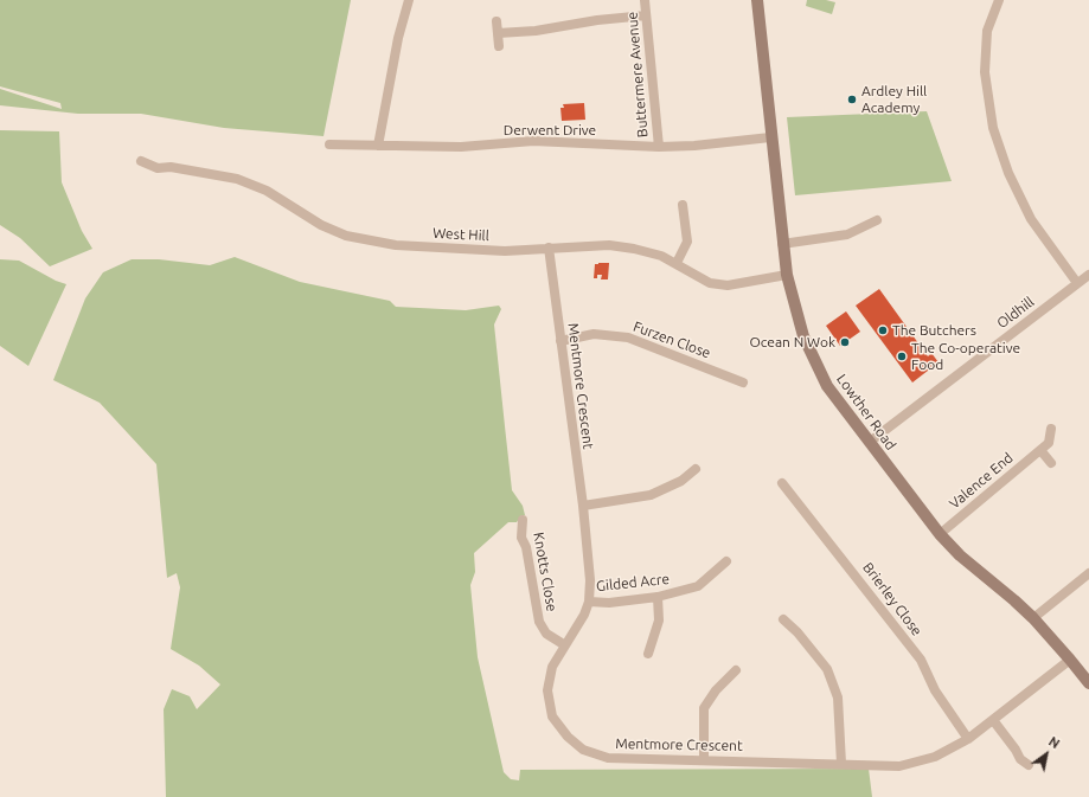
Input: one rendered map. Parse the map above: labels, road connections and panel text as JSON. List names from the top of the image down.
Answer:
{
  "streets": {
    "street": [
      "Buttermere Avenue",
      "Derwent Drive",
      "West Hill",
      "Oldhill",
      "Furzen Close",
      "Mentmore Crescent",
      "Lowther Road",
      "Valence End",
      "Knotts Close",
      "Gilded Acre",
      "Brierley Close"
    ]
  },
  "crossings": [
    ["Buttermere Avenue", "Derwent Drive"],
    ["Derwent Drive", "Lowther Road"],
    ["West Hill", "Mentmore Crescent"],
    ["West Hill", "Lowther Road"],
    ["Oldhill", "Lowther Road"],
    ["Furzen Close", "Mentmore Crescent"],
    ["Mentmore Crescent", "Lowther Road"],
    ["Mentmore Crescent", "Knotts Close"],
    ["Mentmore Crescent", "Gilded Acre"],
    ["Mentmore Crescent", "Brierley Close"],
    ["Lowther Road", "Valence End"]
  ],
  "places": [
    "Ardley Hill Academy",
    "The Butchers",
    "Ocean N Wok",
    "The Co-operative Food"
  ],
  "north": "top right"
}
